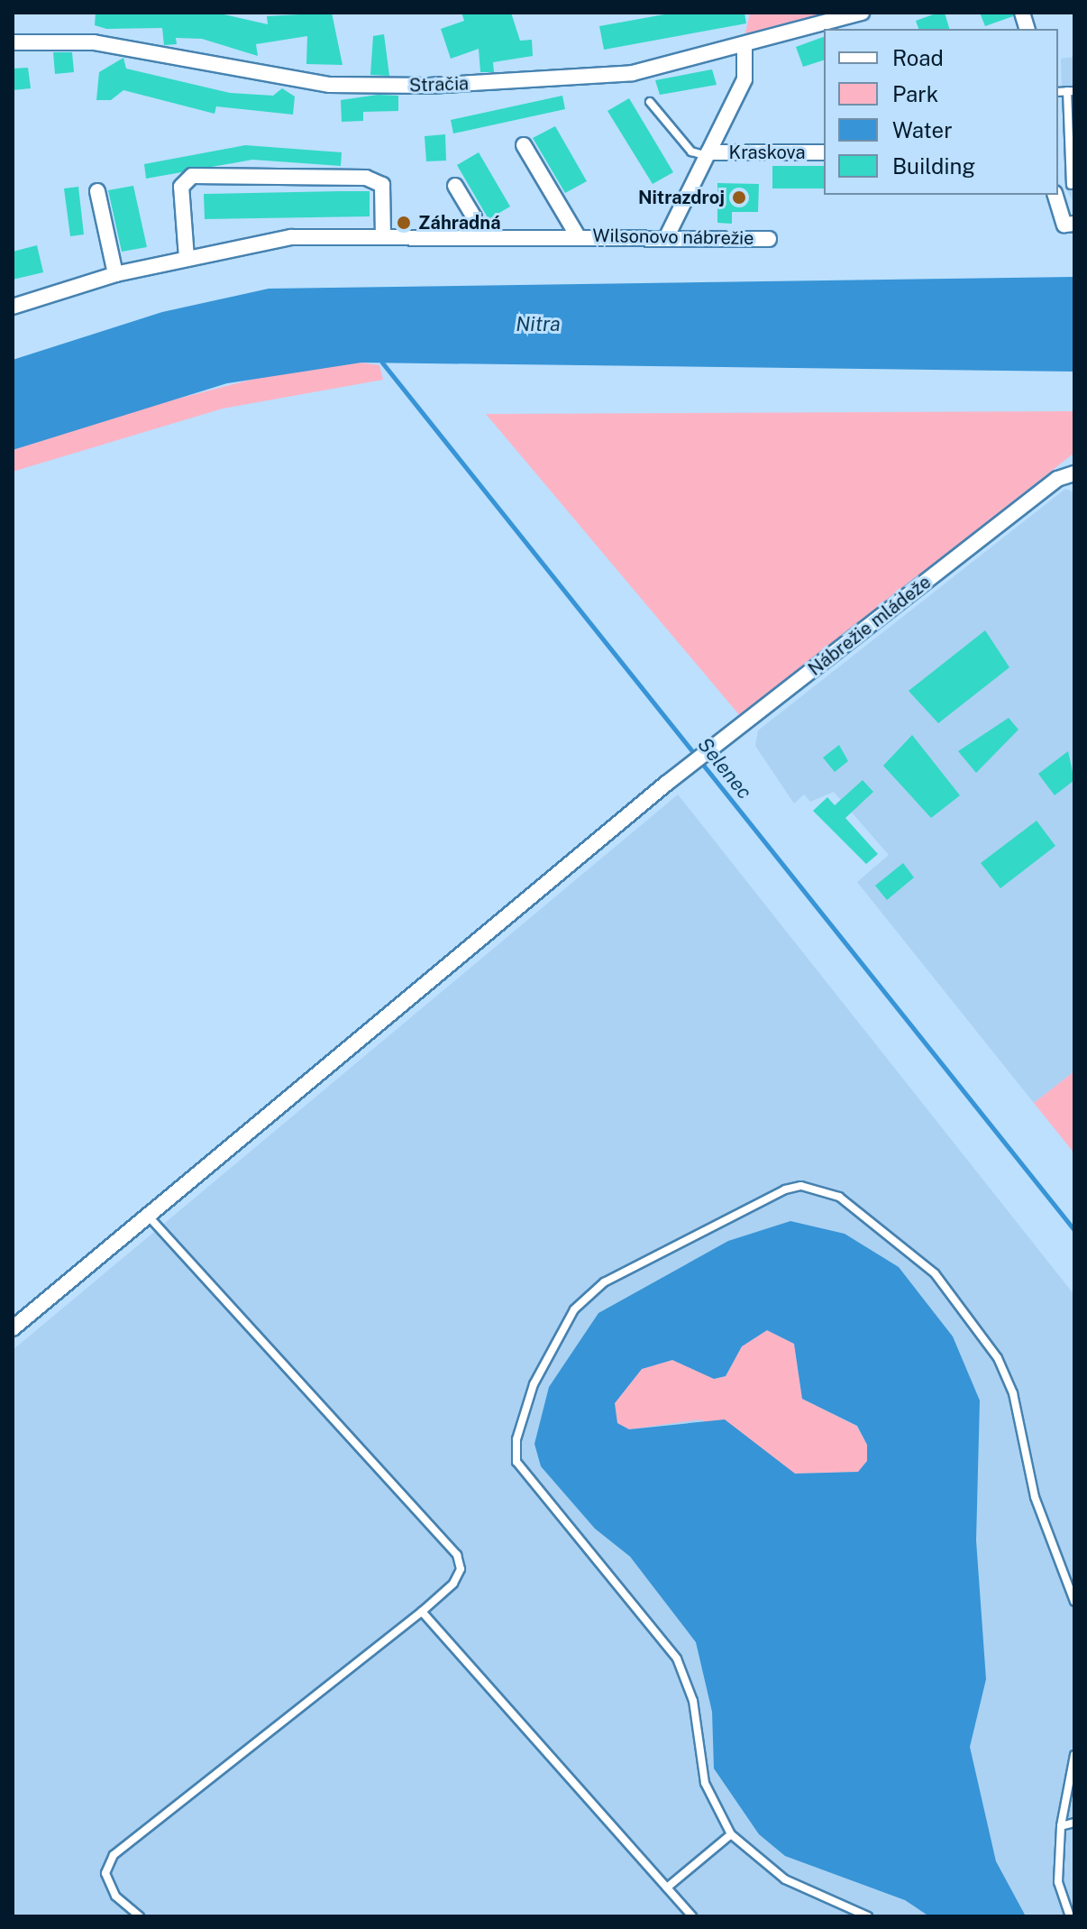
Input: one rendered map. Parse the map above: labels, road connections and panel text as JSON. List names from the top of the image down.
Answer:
{
  "streets": {
    "street": [
      "Stračia",
      "Kraskova",
      "Wilsonovo nábrežie",
      "Nábrežie mládeže"
    ]
  },
  "water": ["Nitra", "Selenec"],
  "places": ["Nitrazdroj", "Záhradná"],
  "legend": [
    "Road",
    "Park",
    "Water",
    "Building"
  ]
}
